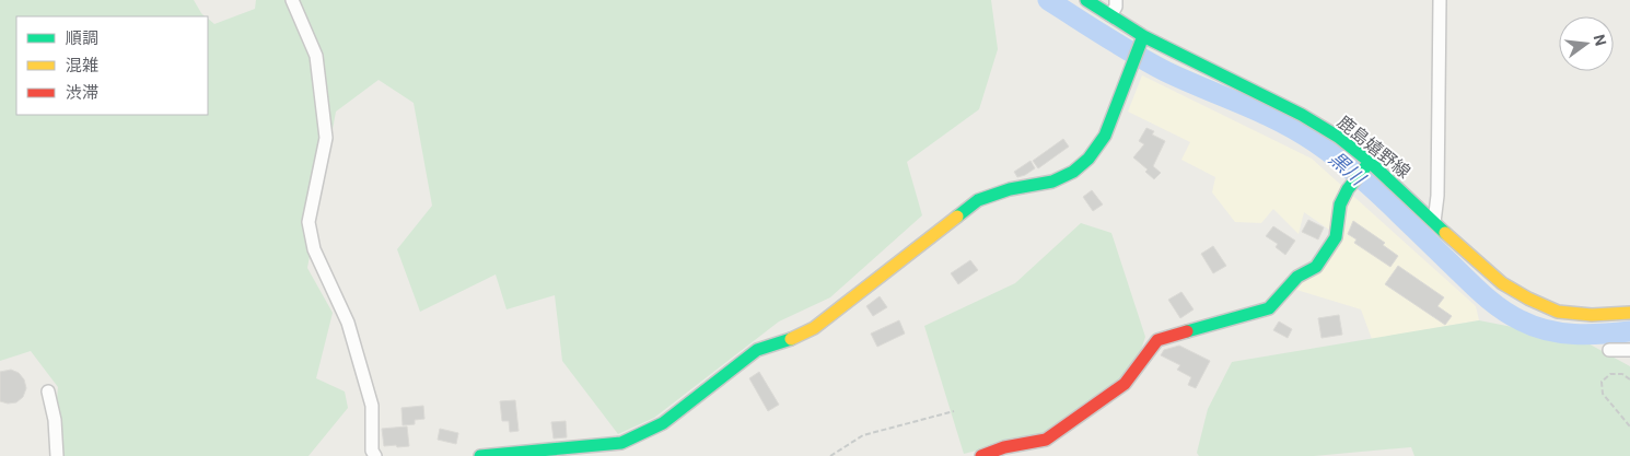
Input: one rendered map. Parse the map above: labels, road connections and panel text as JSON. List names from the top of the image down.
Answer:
{
  "streets": {
    "street": ["鹿島嬉野線"]
  },
  "water": ["黒川"],
  "legend": ["順調", "混雑", "渋滞"],
  "north": "right"
}
